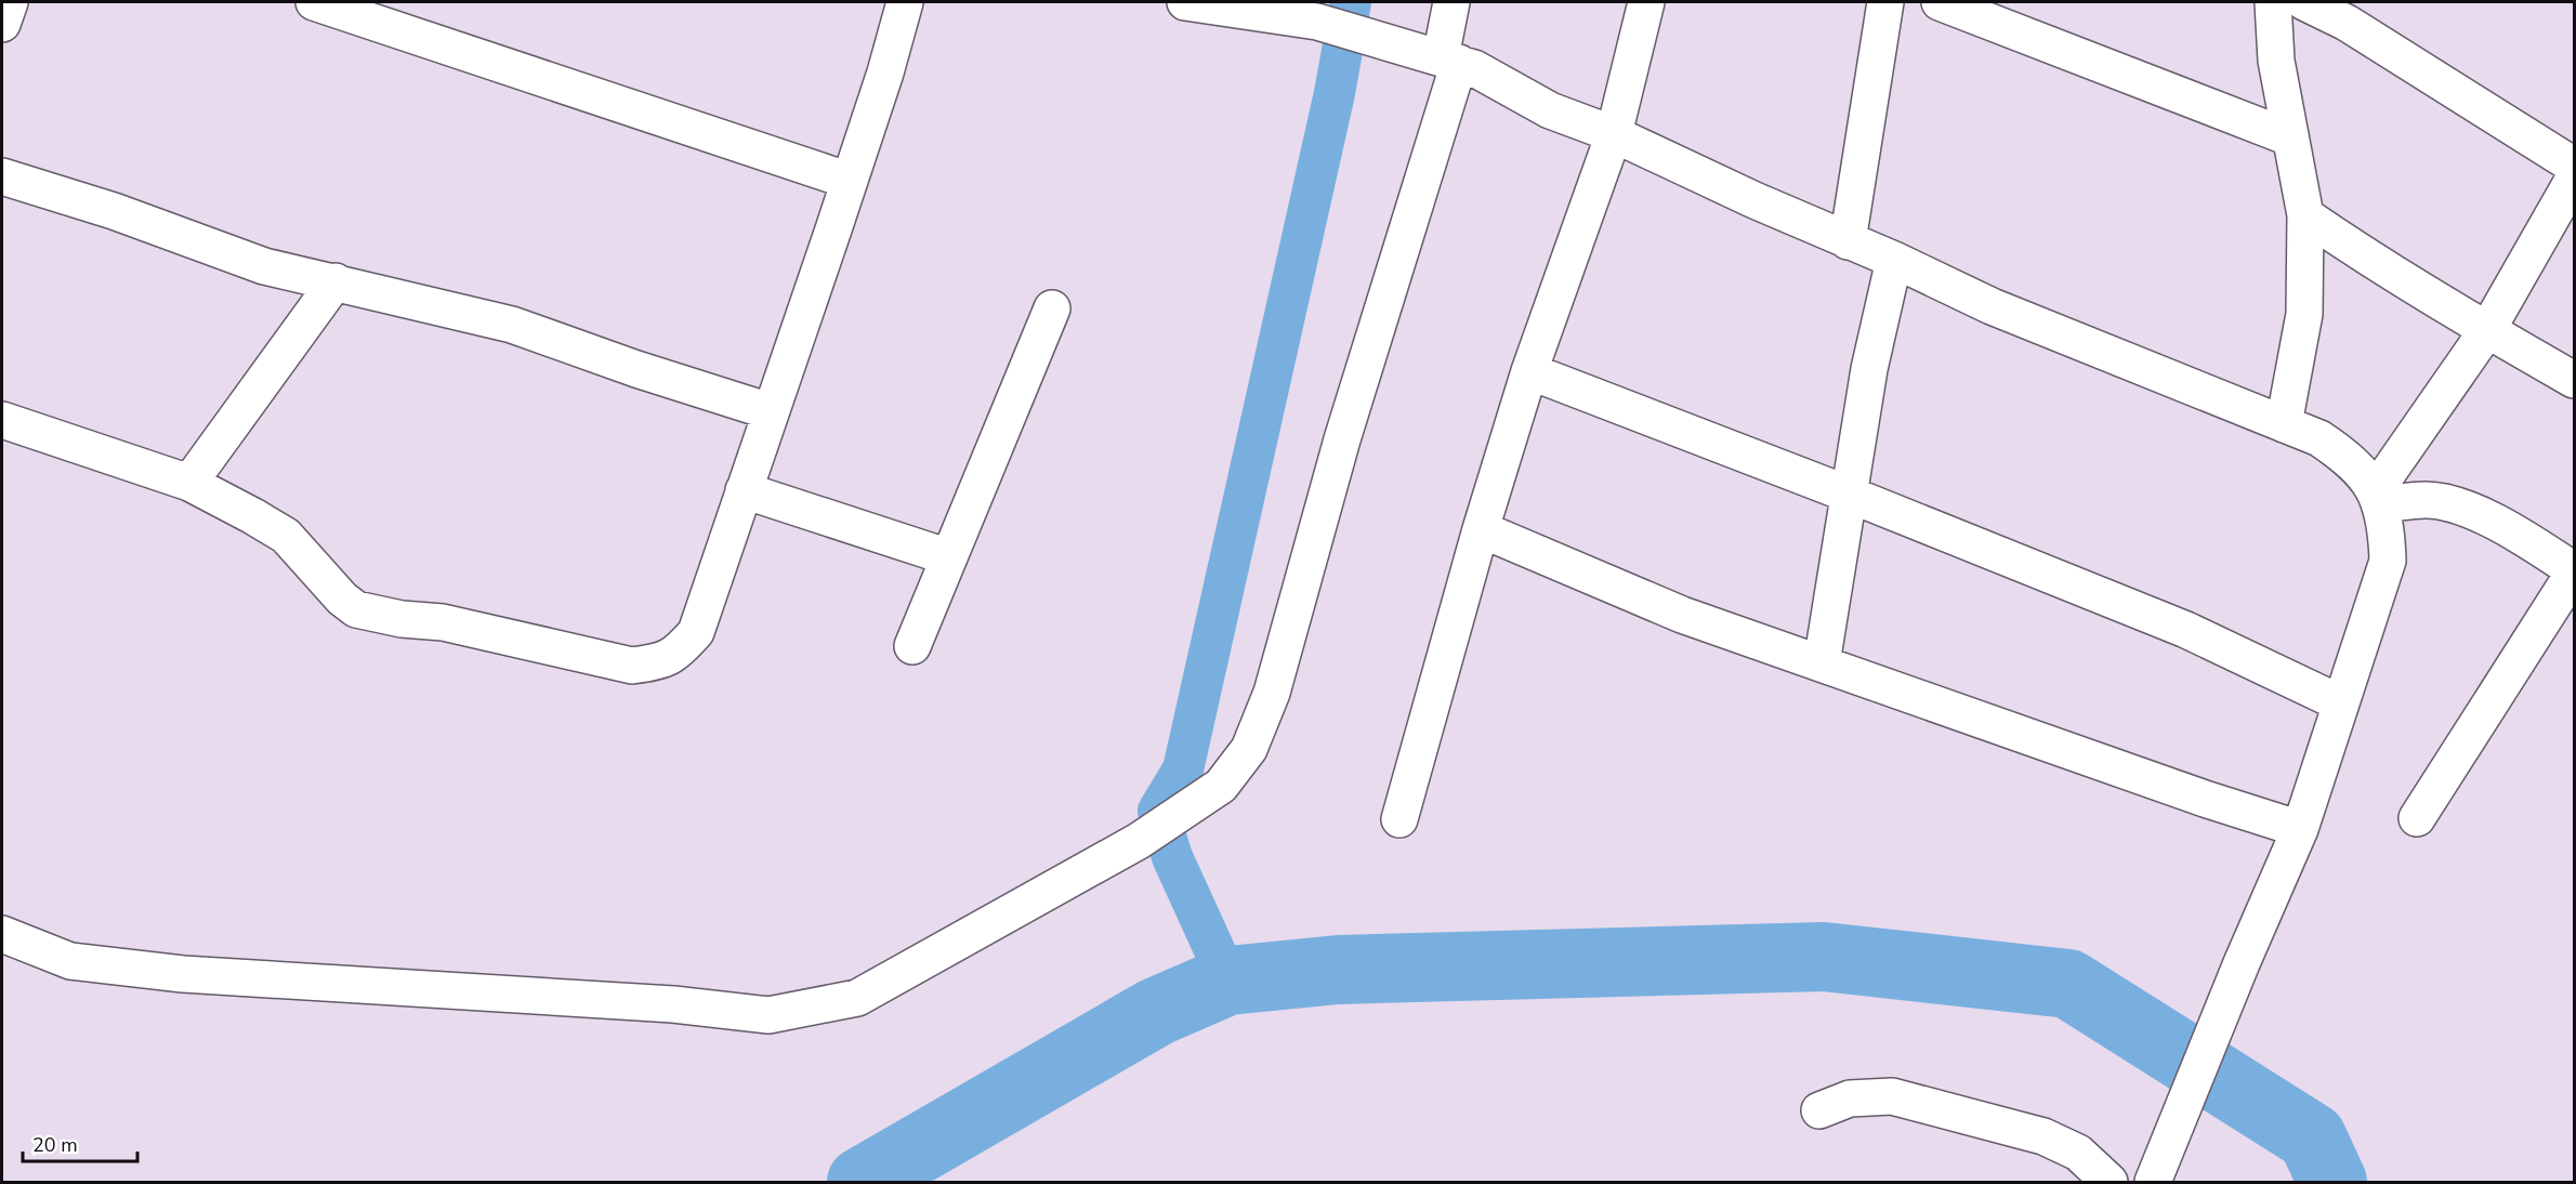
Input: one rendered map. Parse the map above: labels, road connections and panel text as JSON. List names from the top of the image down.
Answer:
{
  "scale_bar": "20 m"
}
